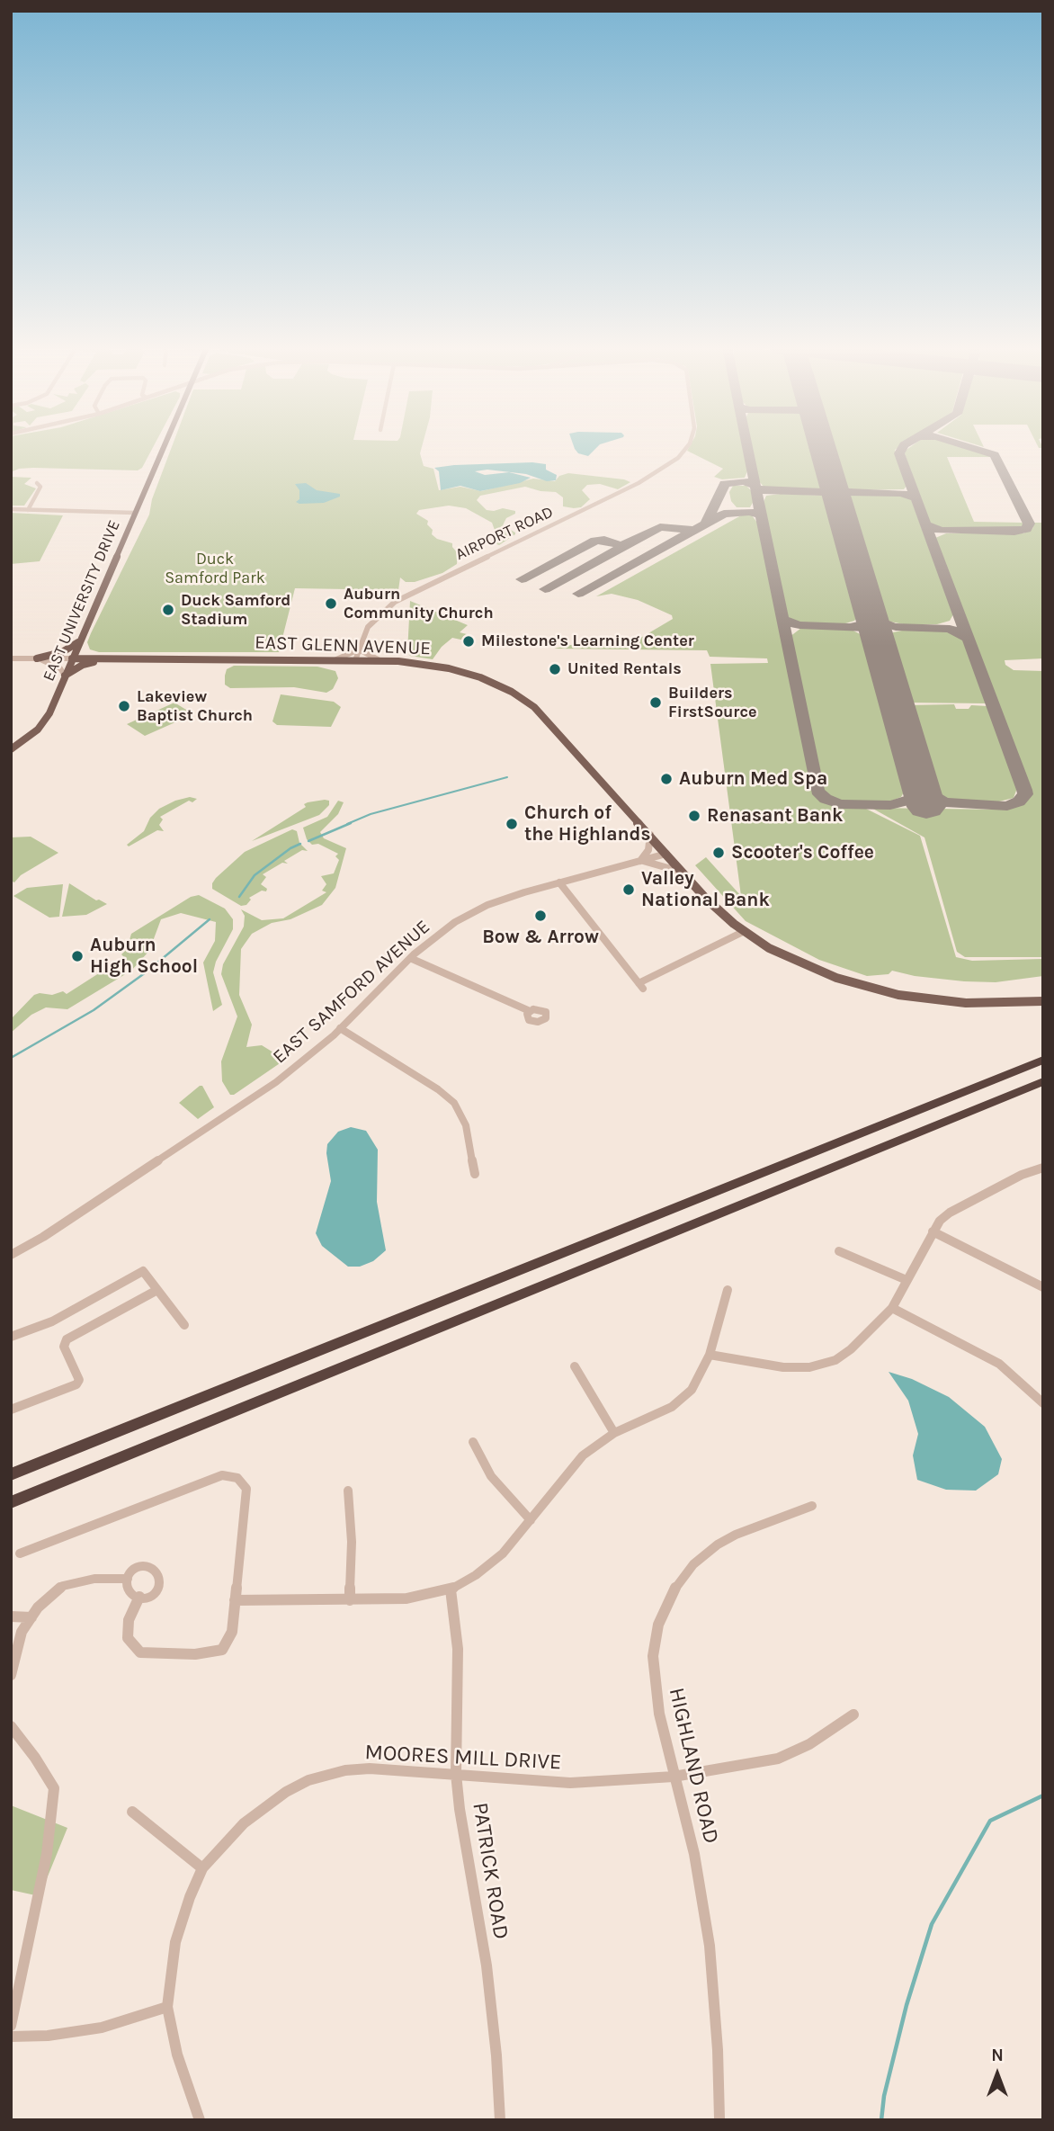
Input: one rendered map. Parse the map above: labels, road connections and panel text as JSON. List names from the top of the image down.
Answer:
{
  "streets": {
    "main road": ["EAST UNIVERSITY DRIVE", "EAST GLENN AVENUE"],
    "street": [
      "AIRPORT ROAD",
      "EAST SAMFORD AVENUE",
      "MOORES MILL DRIVE",
      "HIGHLAND ROAD",
      "PATRICK ROAD"
    ]
  },
  "crossings": [
    ["AIRPORT ROAD", "EAST GLENN AVENUE"],
    ["EAST UNIVERSITY DRIVE", "EAST GLENN AVENUE"],
    ["EAST GLENN AVENUE", "EAST SAMFORD AVENUE"],
    ["MOORES MILL DRIVE", "HIGHLAND ROAD"],
    ["MOORES MILL DRIVE", "PATRICK ROAD"]
  ],
  "parks": ["Duck Samford Park"],
  "places": [
    "Auburn Community Church",
    "Duck Samford Stadium",
    "Milestone's Learning Center",
    "United Rentals",
    "Builders FirstSource",
    "Lakeview Baptist Church",
    "Auburn Med Spa",
    "Renasant Bank",
    "Church of the Highlands",
    "Scooter's Coffee",
    "Valley National Bank",
    "Bow & Arrow",
    "Auburn High School"
  ],
  "north": "top"
}
